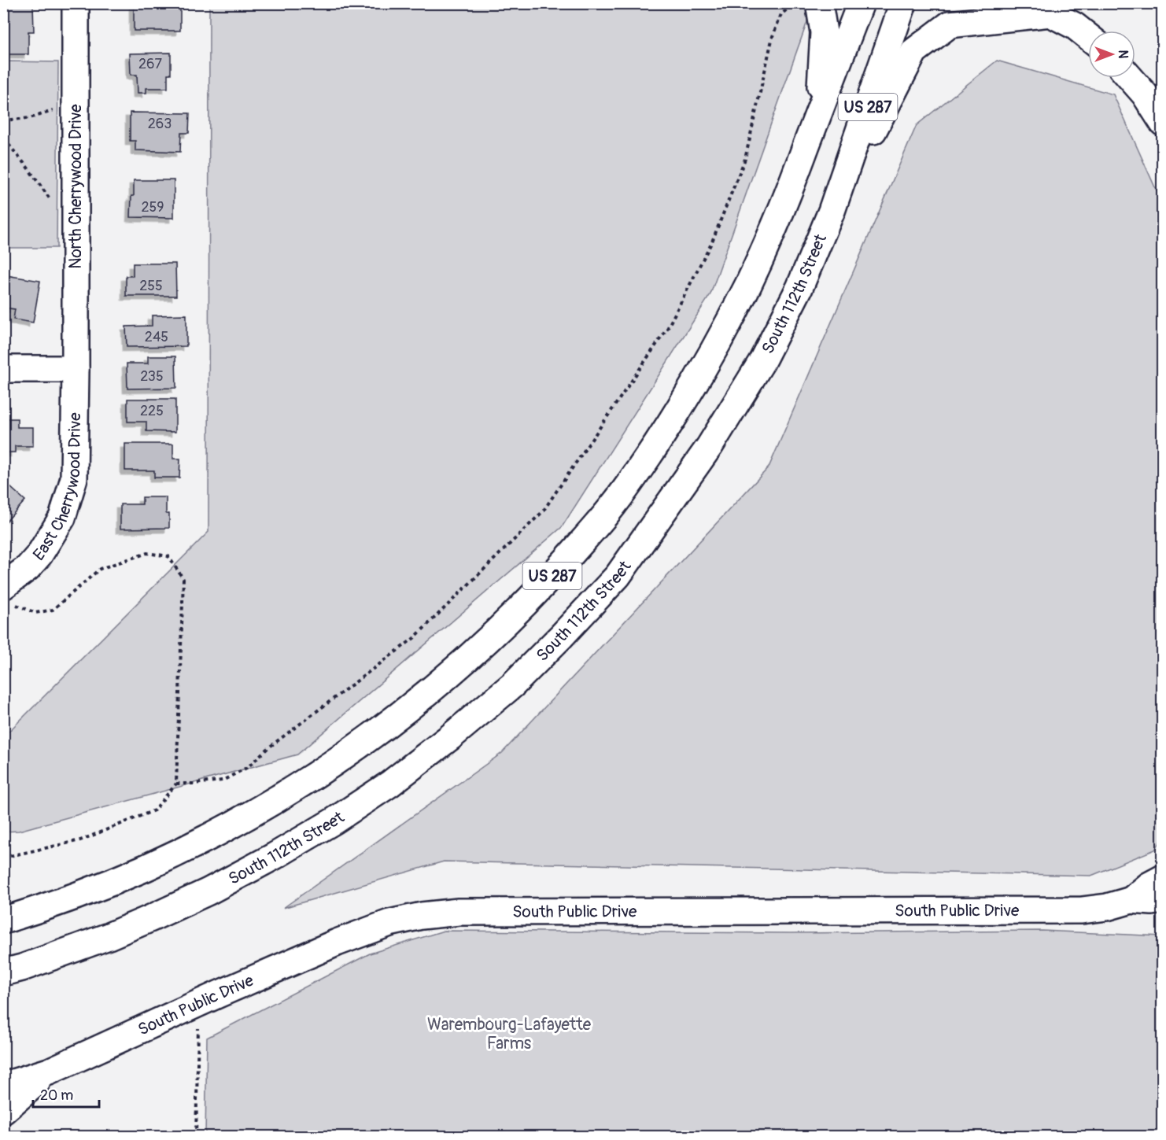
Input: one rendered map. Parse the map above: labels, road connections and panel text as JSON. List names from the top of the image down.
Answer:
{
  "streets": {
    "main road": [
      "US 287",
      "North Cherrywood Drive",
      "South 112th Street",
      "East Cherrywood Drive",
      "South Public Drive"
    ]
  },
  "crossings": [
    ["North Cherrywood Drive", "East Cherrywood Drive"]
  ],
  "parks": ["Warembourg-Lafayette Farms"],
  "house_numbers": [
    "267",
    "263",
    "259",
    "255",
    "245",
    "235",
    "225"
  ],
  "scale_bar": "20 m",
  "north": "right"
}
